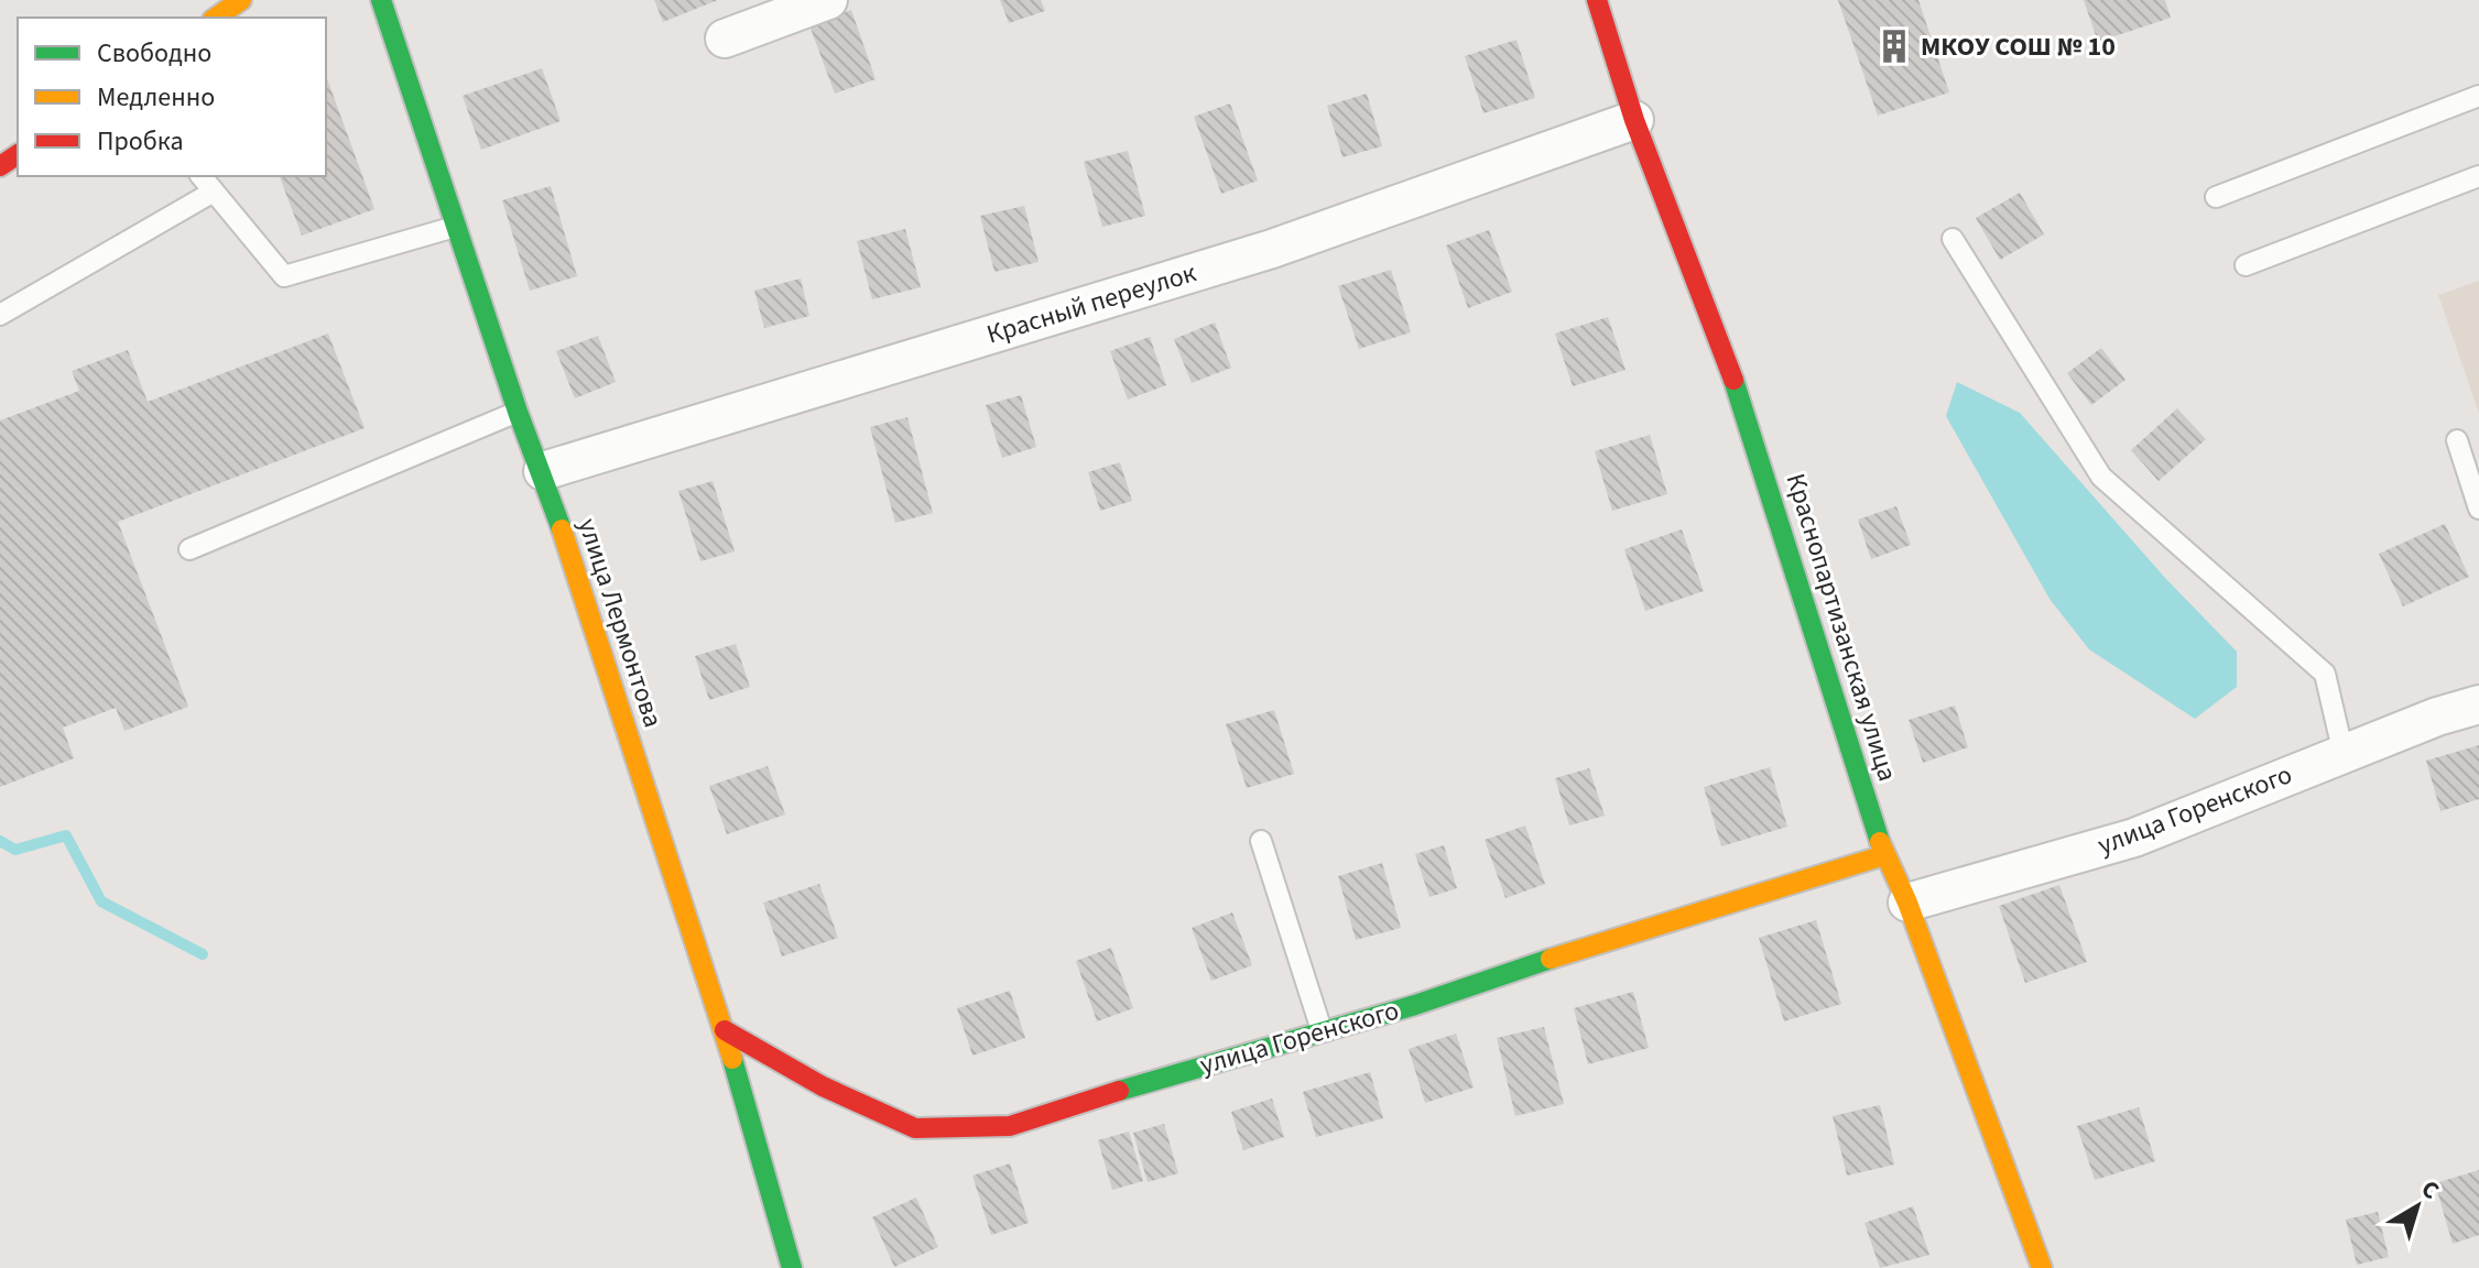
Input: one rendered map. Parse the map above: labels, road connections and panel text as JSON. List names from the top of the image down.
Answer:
{
  "streets": {
    "street": [
      "Красный переулок",
      "улица Лермонтова",
      "Краснопартизанская улица",
      "улица Горенского"
    ]
  },
  "crossings": [
    ["Красный переулок", "улица Лермонтова"],
    ["Красный переулок", "Краснопартизанская улица"],
    ["улица Лермонтова", "улица Горенского"],
    ["Краснопартизанская улица", "улица Горенского"]
  ],
  "places": {
    "building": ["МКОУ СОШ № 10"]
  },
  "legend": ["Свободно", "Медленно", "Пробка"],
  "north": "top right"
}
